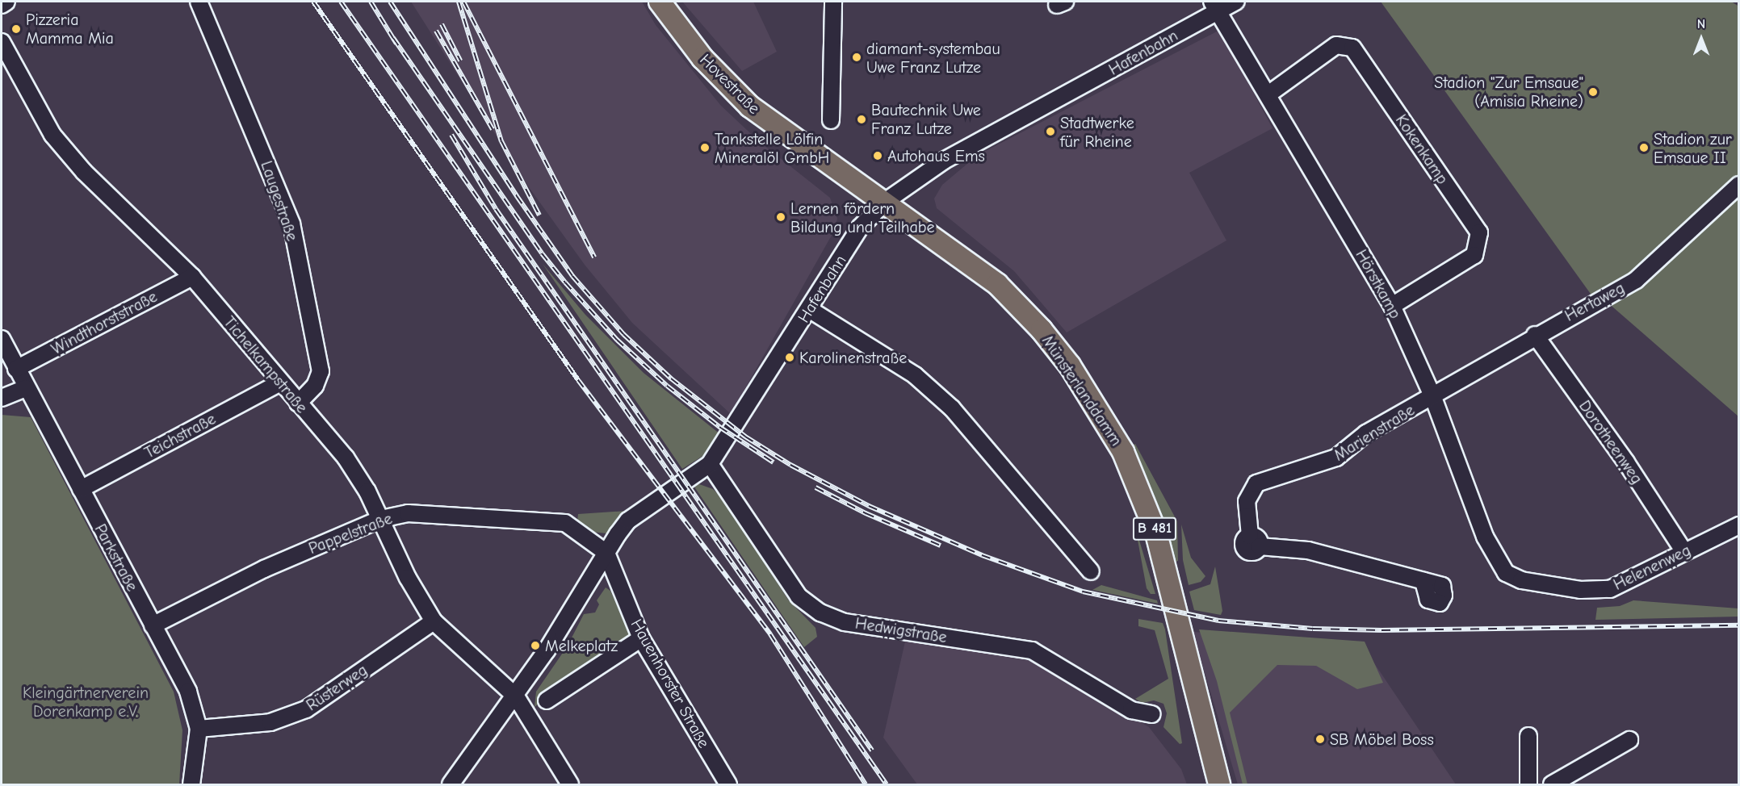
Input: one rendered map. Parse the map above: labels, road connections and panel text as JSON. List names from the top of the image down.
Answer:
{
  "streets": {
    "main road": ["Hovestraße", "Münsterlanddamm", "B 481"],
    "street": [
      "Hafenbahn",
      "Kokenkamp",
      "Laugestraße",
      "Hörstkamp",
      "Hertaweg",
      "Windthorststraße",
      "Tichelkampstraße",
      "Marienstraße",
      "Teichstraße",
      "Dorotheenweg",
      "Pappelstraße",
      "Parkstraße",
      "Helenenweg",
      "Hedwigstraße",
      "Hauenhorster Straße",
      "Rüsterweg"
    ]
  },
  "crossings": [
    ["Hafenbahn", "Hovestraße"],
    ["Hafenbahn", "Hörstkamp"],
    ["Hafenbahn", "Tichelkampstraße"],
    ["Hafenbahn", "Münsterlanddamm"],
    ["Hafenbahn", "Pappelstraße"],
    ["Hafenbahn", "Hedwigstraße"],
    ["Hafenbahn", "Hauenhorster Straße"],
    ["Hovestraße", "Münsterlanddamm"],
    ["Kokenkamp", "Hörstkamp"],
    ["Laugestraße", "Tichelkampstraße"],
    ["Hörstkamp", "Hertaweg"],
    ["Hörstkamp", "Marienstraße"],
    ["Hörstkamp", "Helenenweg"],
    ["Hertaweg", "Marienstraße"],
    ["Hertaweg", "Dorotheenweg"],
    ["Windthorststraße", "Tichelkampstraße"],
    ["Windthorststraße", "Parkstraße"],
    ["Tichelkampstraße", "Teichstraße"],
    ["Tichelkampstraße", "Pappelstraße"],
    ["Tichelkampstraße", "Rüsterweg"],
    ["Teichstraße", "Parkstraße"],
    ["Dorotheenweg", "Helenenweg"],
    ["Pappelstraße", "Parkstraße"],
    ["Pappelstraße", "Hauenhorster Straße"],
    ["Parkstraße", "Rüsterweg"]
  ],
  "parks": ["Kleingärtnerverein Dorenkamp e.V."],
  "places": [
    "Pizzeria Mamma Mia",
    "diamant-systembau Uwe Franz Lutze",
    "Stadion \"Zur Emsaue\" (Amisia Rheine)",
    "Bautechnik Uwe Franz Lutze",
    "Stadtwerke für Rheine",
    "Tankstelle Lölfin Mineralöl GmbH",
    "Stadion zur Emsaue II",
    "Autohaus Ems",
    "Lernen fördern Bildung und Teilhabe",
    "Karolinenstraße",
    "Melkeplatz",
    "SB Möbel Boss"
  ],
  "north": "top"
}
